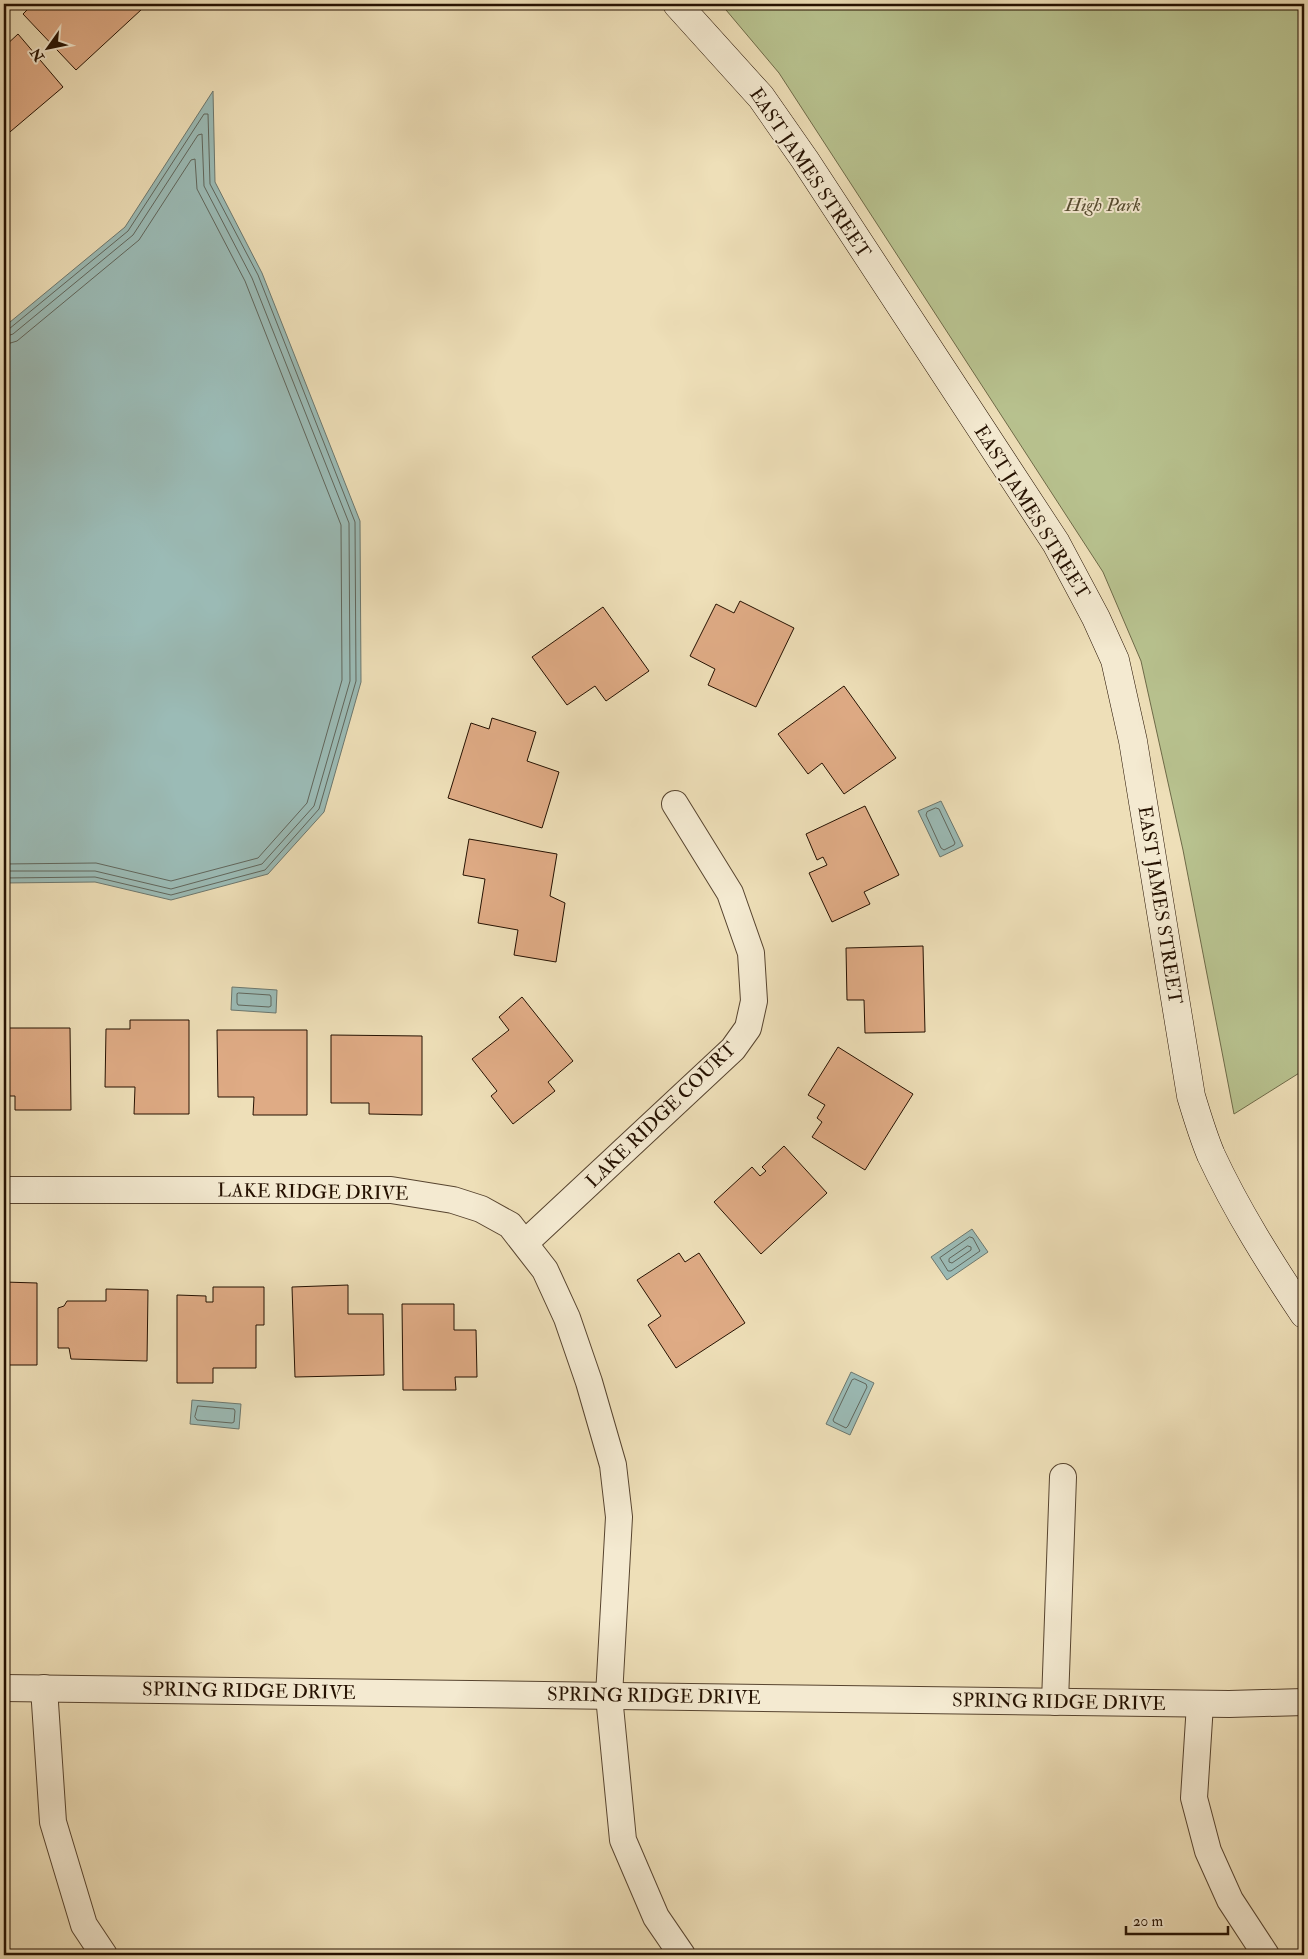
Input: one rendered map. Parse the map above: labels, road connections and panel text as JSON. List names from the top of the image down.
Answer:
{
  "streets": {
    "street": [
      "EAST JAMES STREET",
      "LAKE RIDGE COURT",
      "LAKE RIDGE DRIVE",
      "SPRING RIDGE DRIVE"
    ]
  },
  "crossings": [
    ["LAKE RIDGE COURT", "LAKE RIDGE DRIVE"],
    ["LAKE RIDGE DRIVE", "SPRING RIDGE DRIVE"]
  ],
  "parks": ["High Park"],
  "scale_bar": "20 m",
  "north": "bottom left"
}
